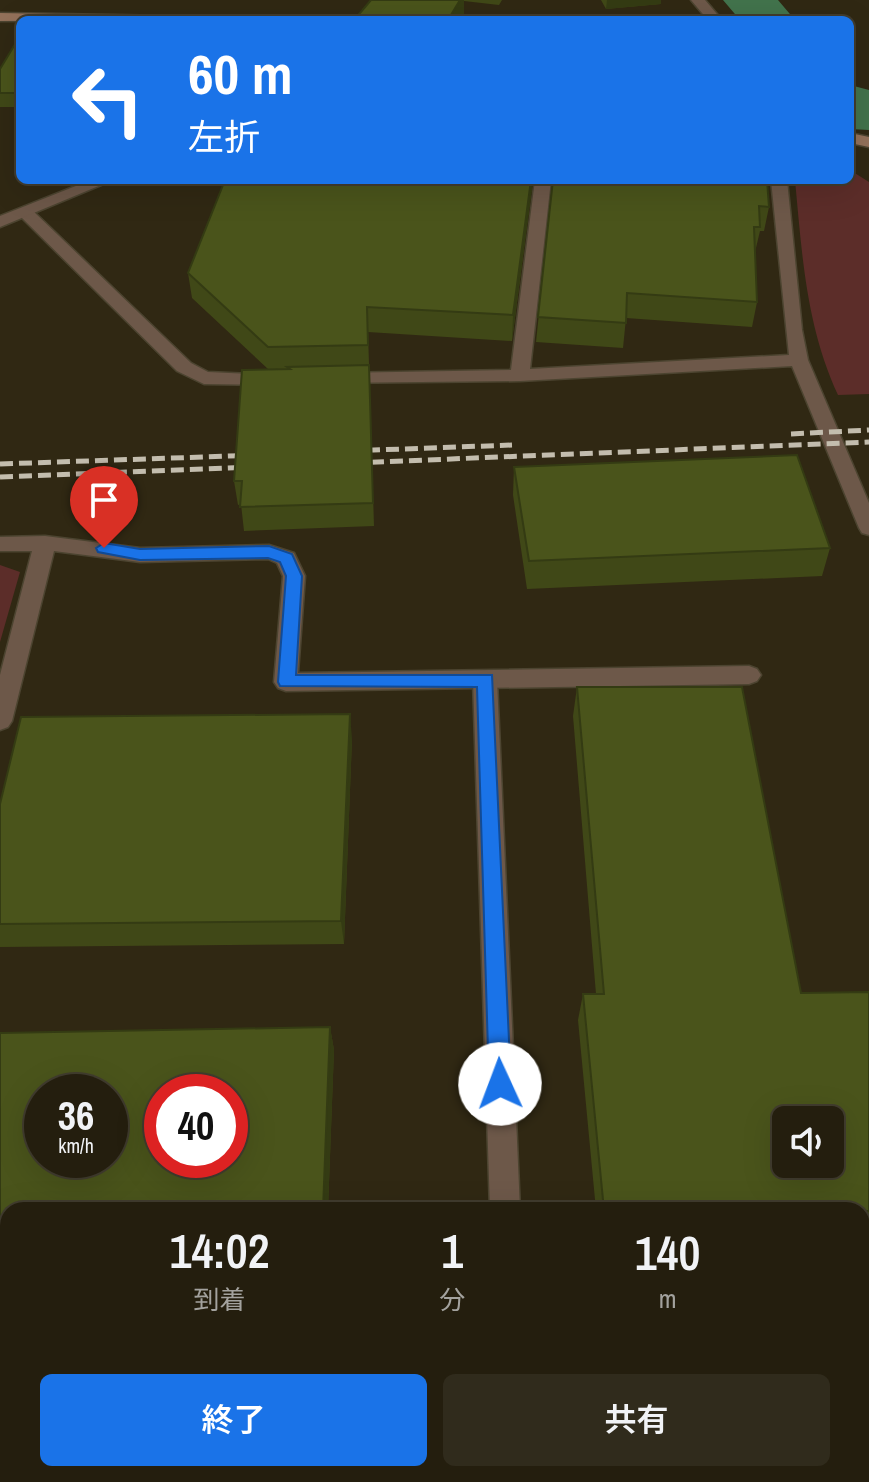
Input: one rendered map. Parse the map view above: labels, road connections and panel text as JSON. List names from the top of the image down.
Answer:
{
  "page": {
    "turn": ["60 m", "左折"],
    "speed": "36 km/h",
    "limit": "40",
    "eta": [
      "14:02",
      "到着",
      "1",
      "分",
      "140",
      "m"
    ],
    "buttons": ["終了", "共有"]
  }
}
